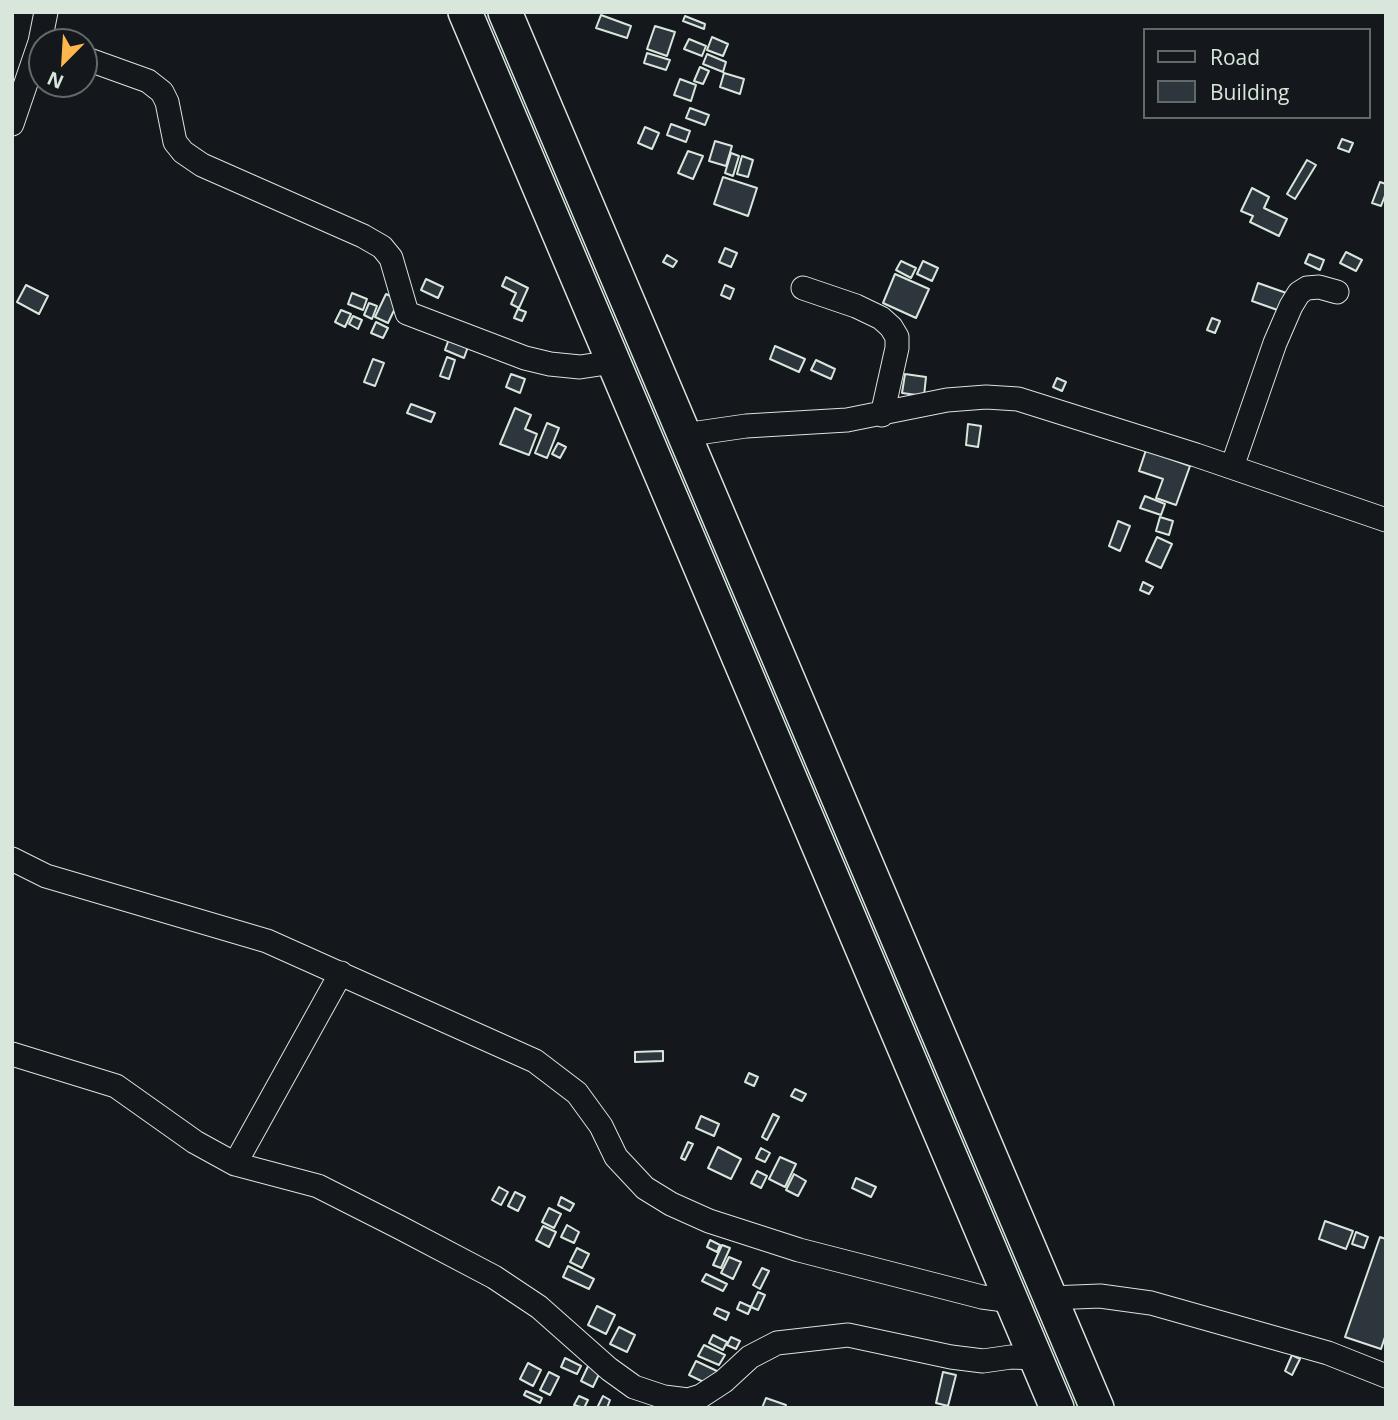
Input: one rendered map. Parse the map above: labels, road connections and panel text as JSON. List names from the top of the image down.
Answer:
{
  "legend": ["Road", "Building"],
  "north": "bottom left"
}
